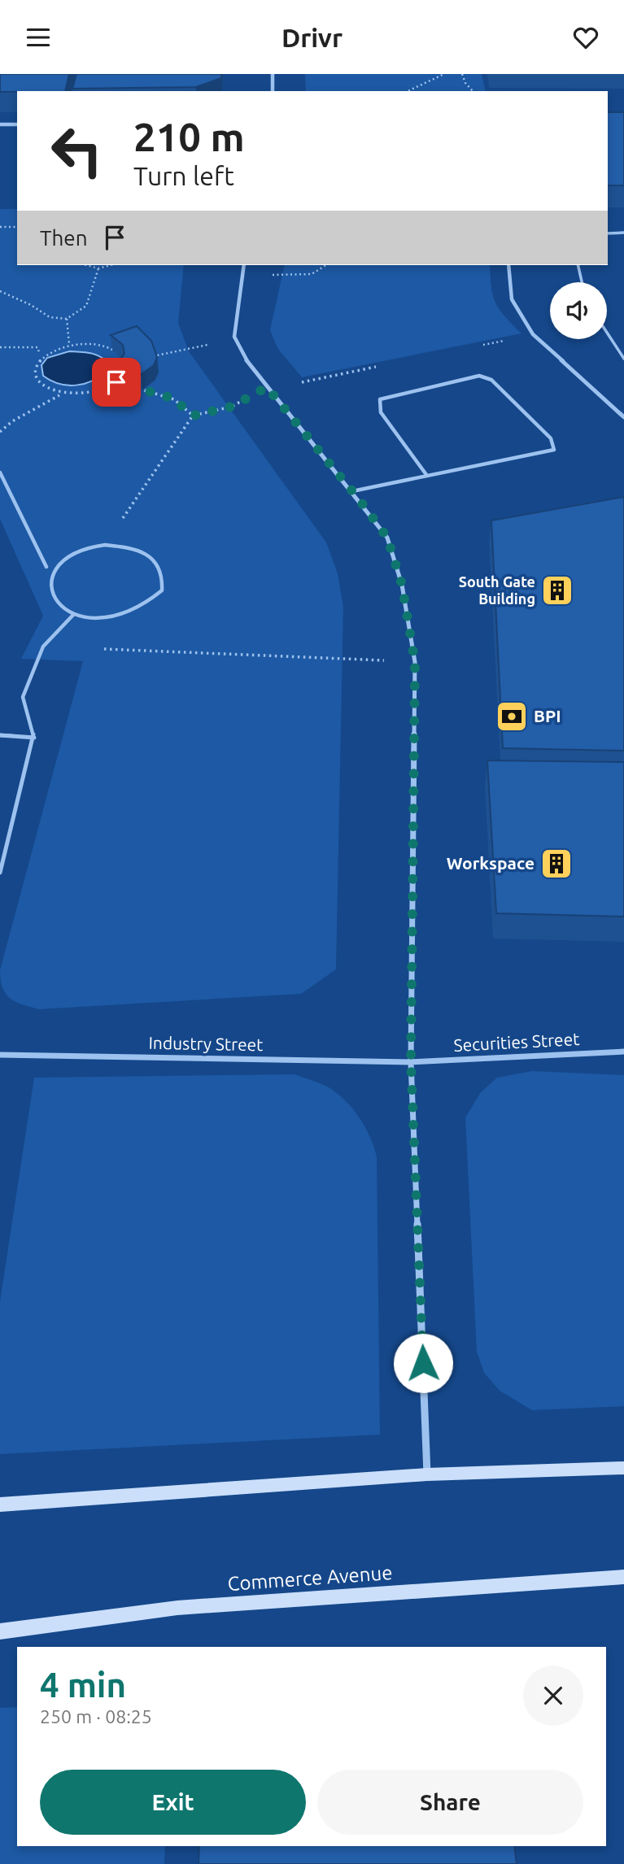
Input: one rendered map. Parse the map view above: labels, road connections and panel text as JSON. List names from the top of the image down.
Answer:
{
  "streets": {
    "main road": ["Commerce Avenue"],
    "street": ["Securities Street", "Industry Street"]
  },
  "crossings": [
    ["Securities Street", "Industry Street"]
  ],
  "places": {
    "building": ["South Gate Building", "Workspace"],
    "bank": ["BPI"]
  },
  "page": {
    "header": "Drivr",
    "turn": ["210 m", "Turn left"],
    "then": "Then",
    "heading": ["4 min", "250 m · 08:25"],
    "buttons": ["Exit", "Share"]
  }
}
